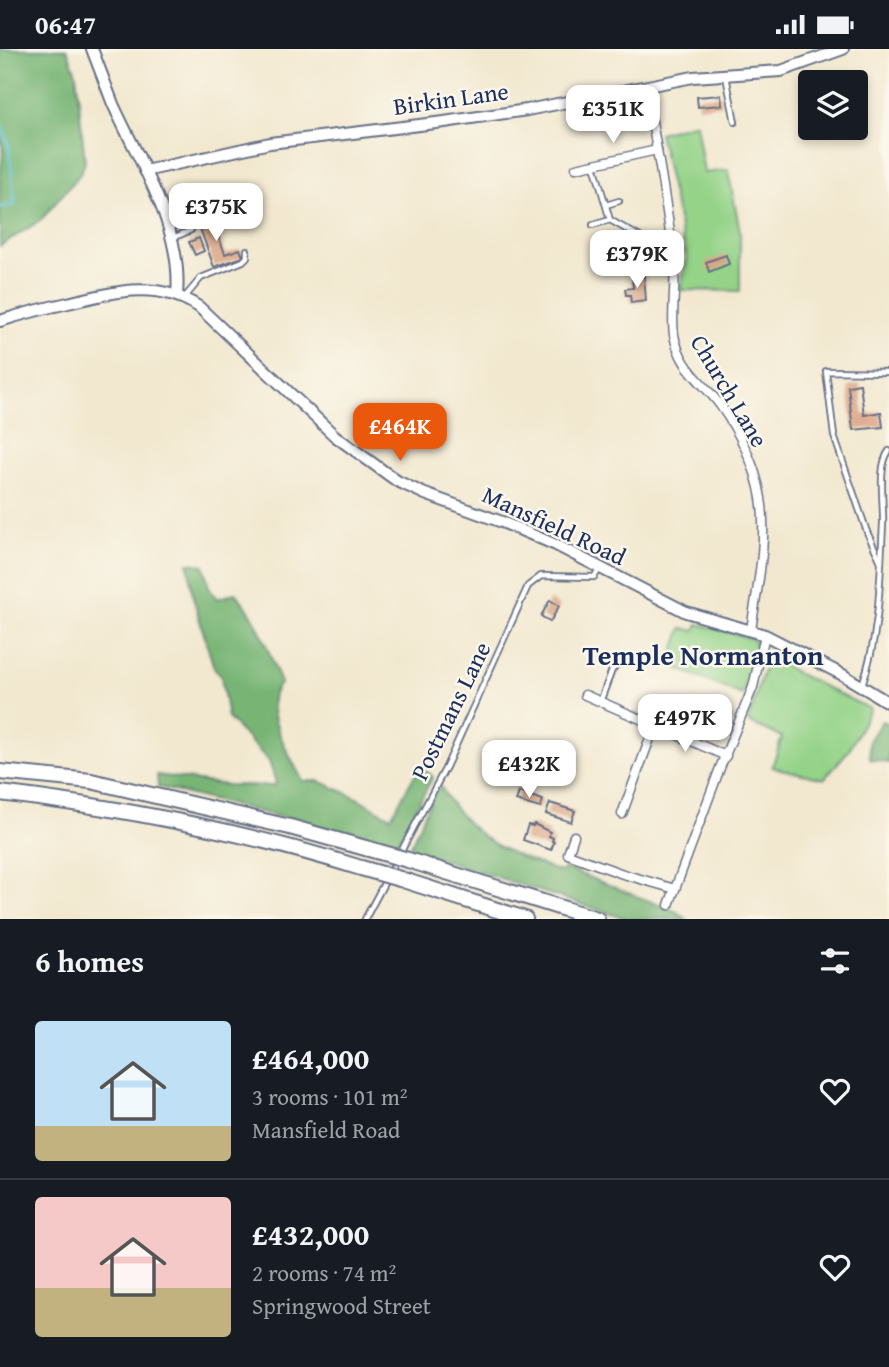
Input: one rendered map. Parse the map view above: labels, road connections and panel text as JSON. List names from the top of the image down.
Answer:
{
  "streets": {
    "main road": ["Birkin Lane", "Mansfield Road"],
    "street": ["Church Lane"],
    "lane": ["Postmans Lane"]
  },
  "crossings": [
    ["Birkin Lane", "Church Lane"],
    ["Church Lane", "Mansfield Road"],
    ["Mansfield Road", "Postmans Lane"]
  ],
  "districts": ["Temple Normanton"],
  "page": {
    "status": "06:47",
    "price": [
      "£351K",
      "£375K",
      "£379K",
      "£464K",
      "£497K",
      "£432K"
    ],
    "heading": "6 homes",
    "list": [
      {
        "name": "£464,000",
        "note": "3 rooms · 101 m² · Mansfield Road"
      },
      {
        "name": "£432,000",
        "note": "2 rooms · 74 m² · Springwood Street"
      }
    ]
  }
}
